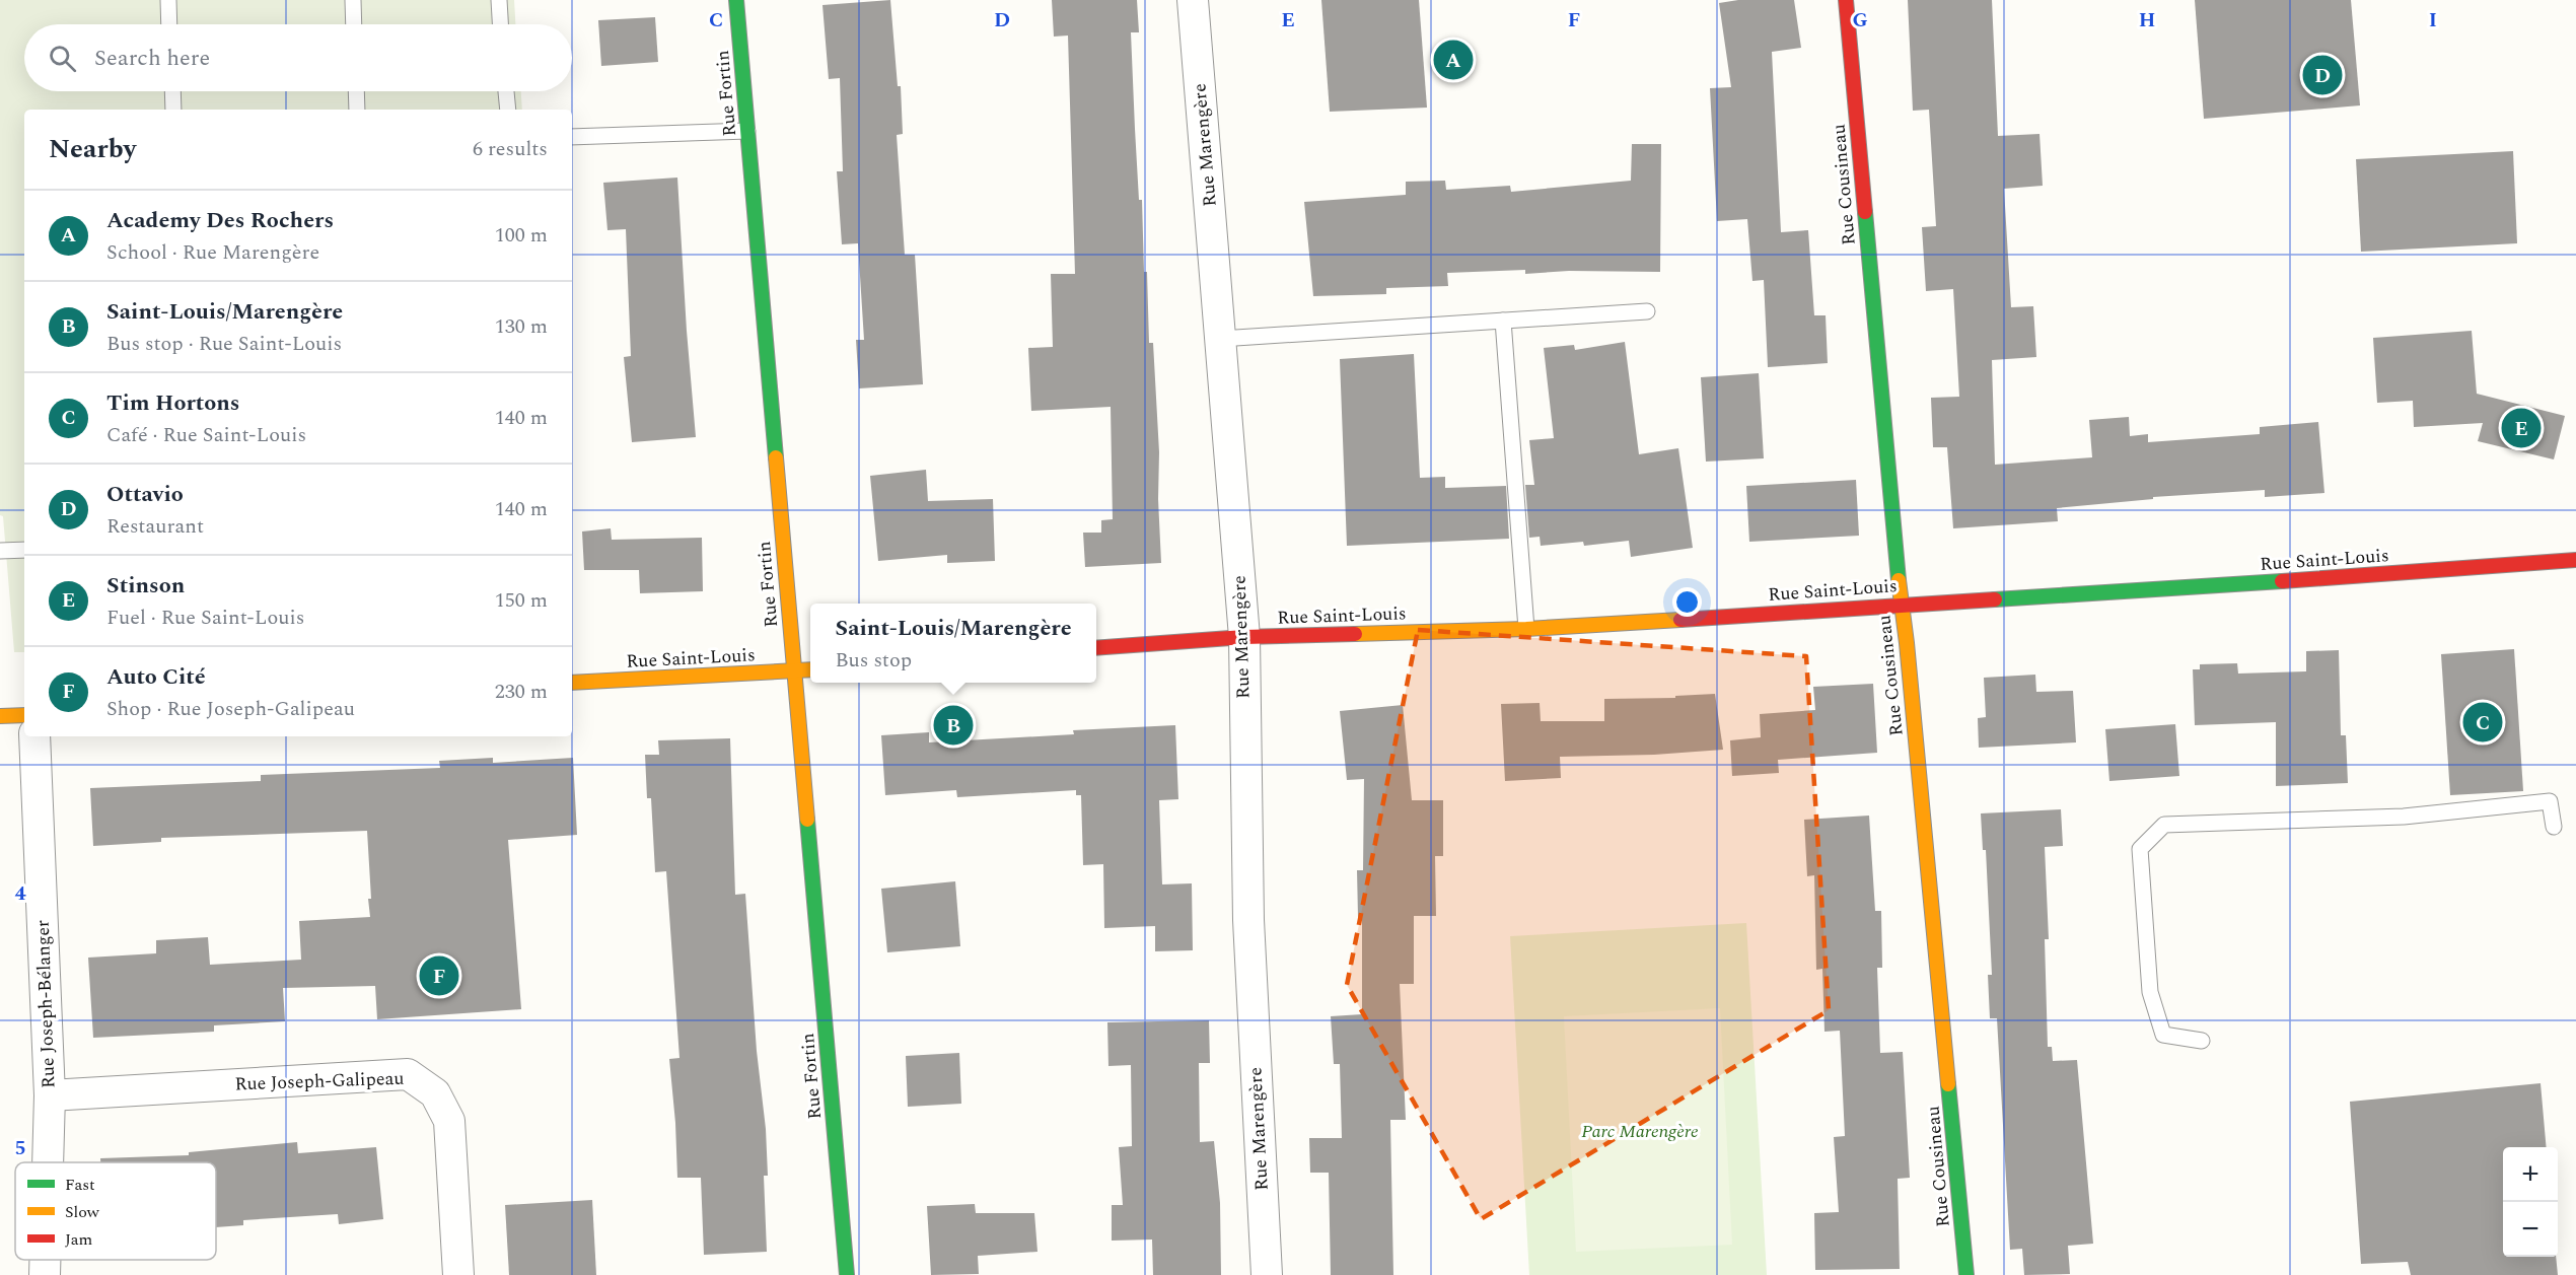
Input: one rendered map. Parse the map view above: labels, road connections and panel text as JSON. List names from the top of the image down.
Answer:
{
  "streets": {
    "street": [
      "Rue Fortin",
      "Rue Marengère",
      "Rue Cousineau",
      "Rue Saint-Louis",
      "Rue Joseph-Bélanger",
      "Rue Joseph-Galipeau"
    ]
  },
  "crossings": [
    ["Rue Fortin", "Rue Saint-Louis"],
    ["Rue Marengère", "Rue Saint-Louis"],
    ["Rue Cousineau", "Rue Saint-Louis"],
    ["Rue Joseph-Bélanger", "Rue Joseph-Galipeau"]
  ],
  "parks": ["Parc Marengère"],
  "legend": ["Fast", "Slow", "Jam"],
  "page": {
    "search": "Search here",
    "pins": [
      "A",
      "D",
      "E",
      "C",
      "B",
      "F"
    ],
    "heading": ["Nearby", "6 results"],
    "list": [
      {
        "mark": "A",
        "name": "Academy Des Rochers",
        "note": "School · Rue Marengère",
        "value": "100 m"
      },
      {
        "mark": "B",
        "name": "Saint-Louis/Marengère",
        "note": "Bus stop · Rue Saint-Louis",
        "value": "130 m"
      },
      {
        "mark": "C",
        "name": "Tim Hortons",
        "note": "Café · Rue Saint-Louis",
        "value": "140 m"
      },
      {
        "mark": "D",
        "name": "Ottavio",
        "note": "Restaurant",
        "value": "140 m"
      },
      {
        "mark": "E",
        "name": "Stinson",
        "note": "Fuel · Rue Saint-Louis",
        "value": "150 m"
      },
      {
        "mark": "F",
        "name": "Auto Cité",
        "note": "Shop · Rue Joseph-Galipeau",
        "value": "230 m"
      }
    ],
    "popup": ["Saint-Louis/Marengère", "Bus stop"],
    "map_buttons": ["+", "−"]
  },
  "grid": {
    "columns": [
      "C",
      "D",
      "E",
      "F",
      "G",
      "H",
      "I"
    ],
    "rows": ["4", "5"]
  }
}
